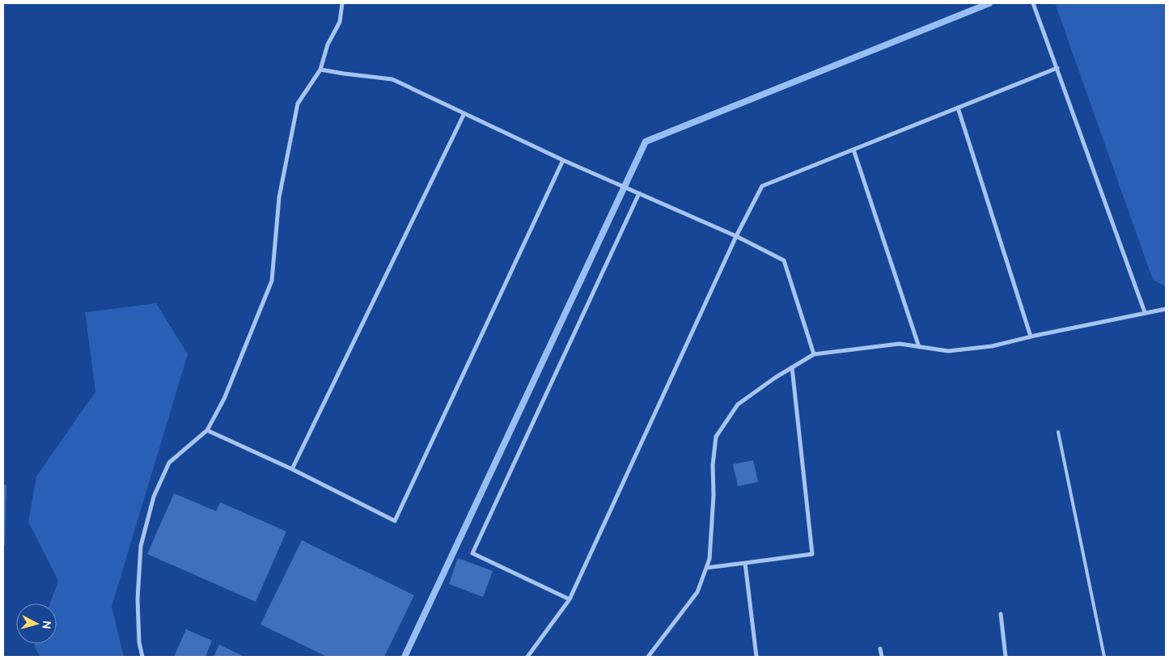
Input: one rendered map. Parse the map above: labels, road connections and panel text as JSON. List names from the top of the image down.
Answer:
{
  "north": "right"
}
